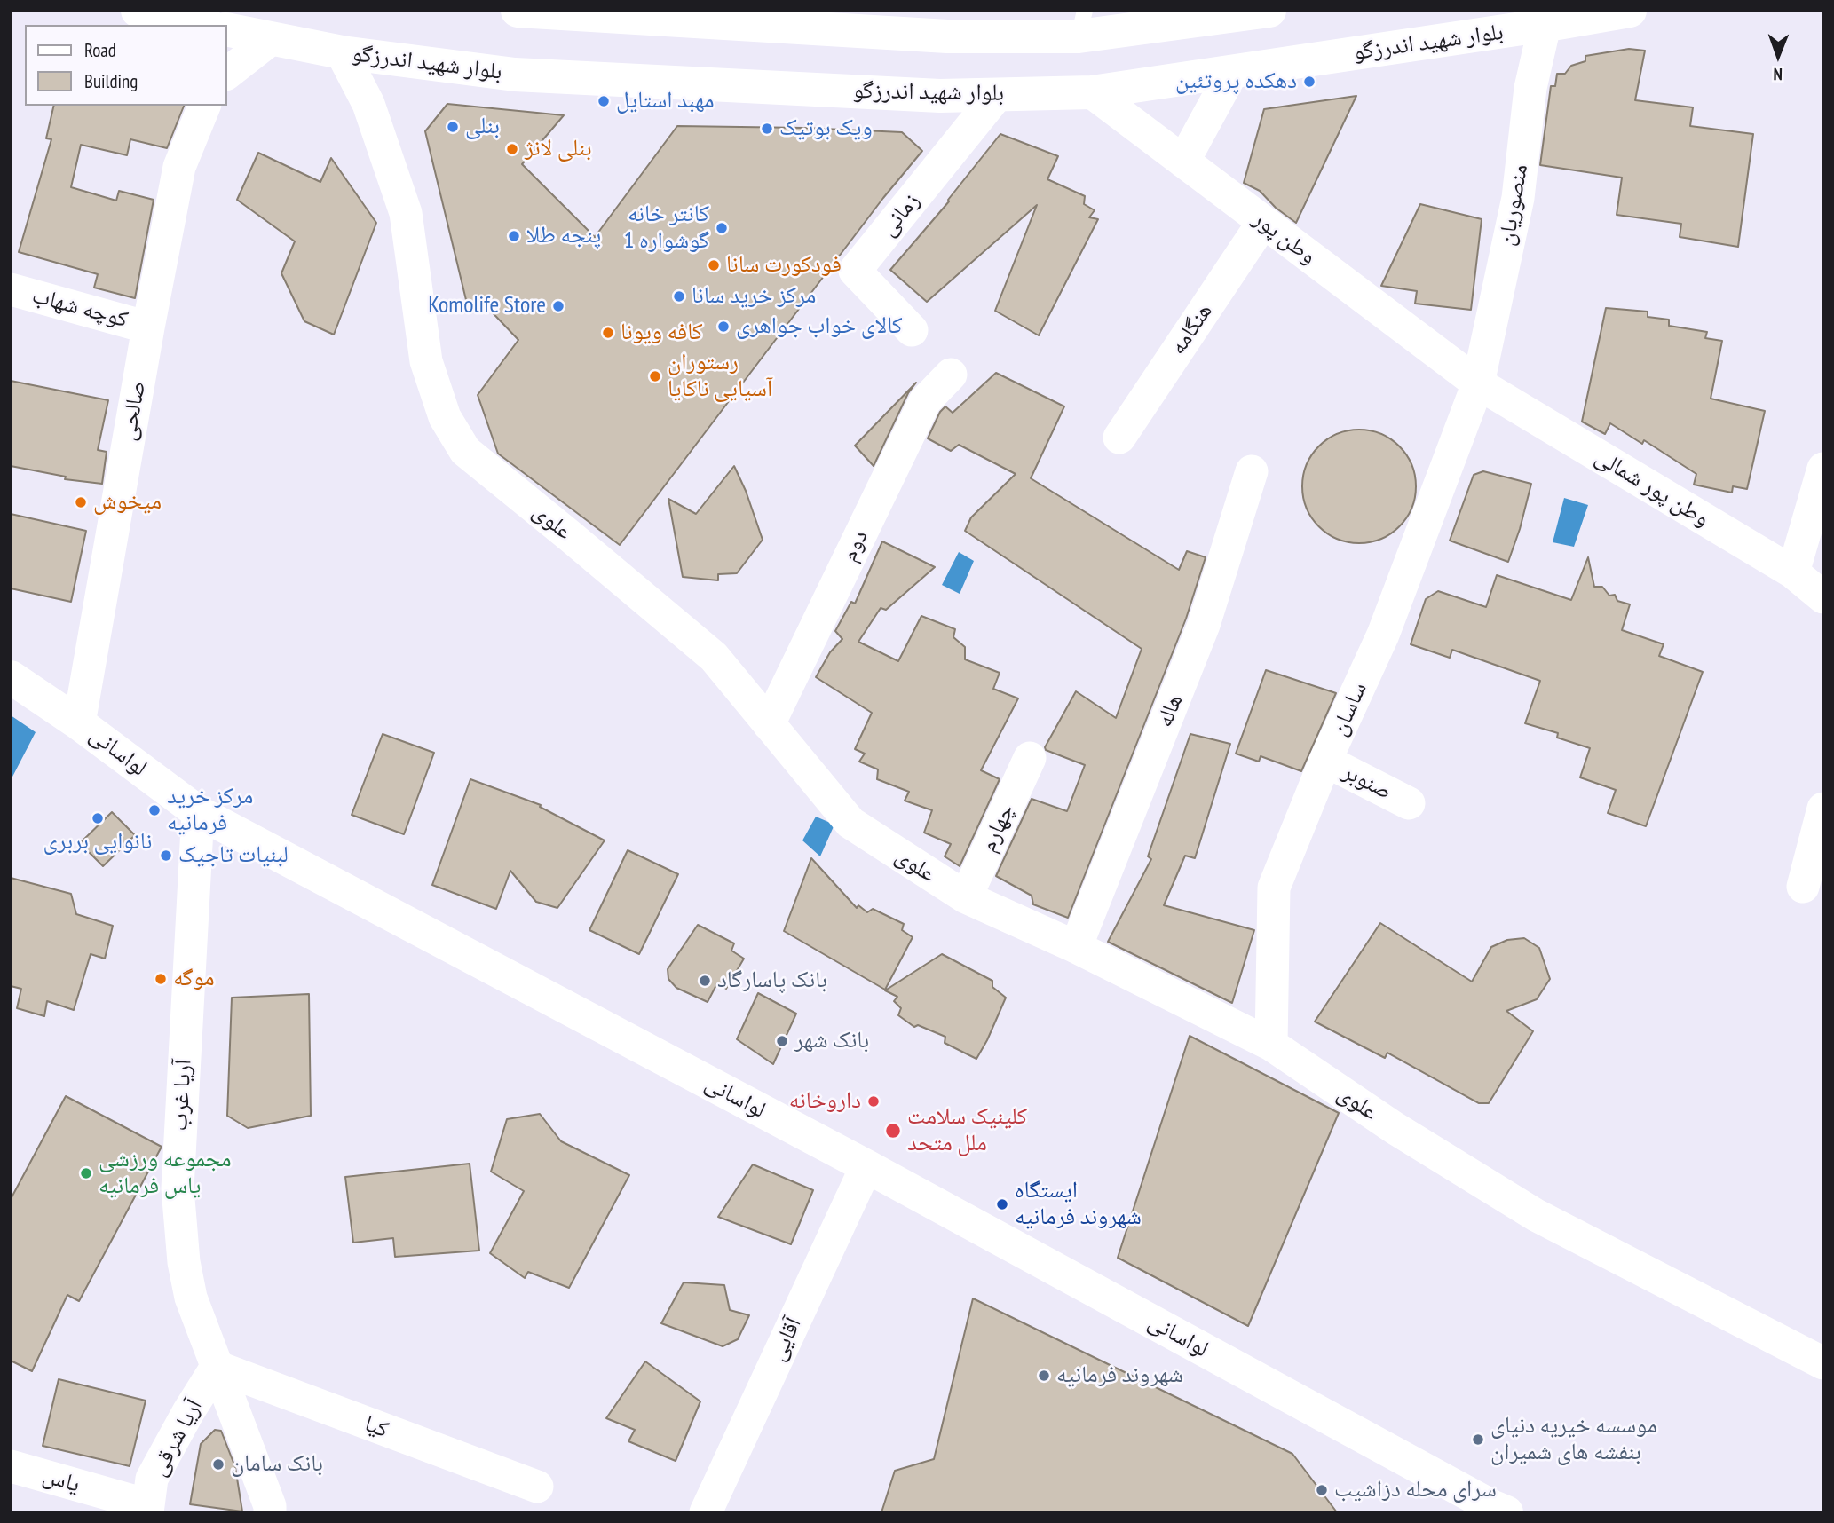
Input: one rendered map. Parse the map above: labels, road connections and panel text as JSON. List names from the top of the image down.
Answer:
{
  "streets": {
    "main road": ["بلوار شهید اندرزگو", "لواسانی"],
    "street": [
      "منصوریان",
      "زمانی",
      "وطن پور",
      "کوچه شهاب",
      "هنگامه",
      "صالحی",
      "وطن پور شمالی",
      "علوی",
      "دوم",
      "ساسان",
      "هاله",
      "صنوبر",
      "چهارم",
      "آریا غرب",
      "آقایی",
      "کیا",
      "آریا شرقی",
      "یاس"
    ]
  },
  "crossings": [
    ["بلوار شهید اندرزگو", "منصوریان"],
    ["بلوار شهید اندرزگو", "زمانی"],
    ["بلوار شهید اندرزگو", "وطن پور"],
    ["بلوار شهید اندرزگو", "علوی"],
    ["منصوریان", "وطن پور"],
    ["منصوریان", "وطن پور شمالی"],
    ["منصوریان", "ساسان"],
    ["وطن پور", "هنگامه"],
    ["وطن پور", "وطن پور شمالی"],
    ["وطن پور", "ساسان"],
    ["کوچه شهاب", "صالحی"],
    ["صالحی", "لواسانی"],
    ["وطن پور شمالی", "ساسان"],
    ["علوی", "دوم"],
    ["علوی", "ساسان"],
    ["علوی", "هاله"],
    ["علوی", "چهارم"],
    ["ساسان", "صنوبر"],
    ["لواسانی", "آریا غرب"],
    ["لواسانی", "آقایی"],
    ["آریا غرب", "کیا"],
    ["آریا غرب", "آریا شرقی"],
    ["کیا", "آریا شرقی"],
    ["آریا شرقی", "یاس"]
  ],
  "places": [
    "دهکده پروتئین",
    "مهبد استایل",
    "بنلی",
    "ویک بوتیک",
    "بنلی لانژ",
    "کانتر خانه گوشواره 1",
    "پنجه طلا",
    "فودکورت سانا",
    "مرکز خرید سانا",
    "Komolife Store",
    "کالای خواب جواهری",
    "کافه ویونا",
    "رستوران آسیایی ناکایا",
    "میخوش",
    "مرکز خرید فرمانیه",
    "نانوایی بربری",
    "لبنیات تاجیک",
    "موگه",
    "بانک پاسارگاد",
    "بانک شهر",
    "داروخانه",
    "کلینیک سلامت ملل متحد",
    "مجموعه ورزشی یاس فرمانیه",
    "ایستگاه شهروند فرمانیه",
    "شهروند فرمانیه",
    "موسسه خیریه دنیای بنفشه های شمیران",
    "بانک سامان",
    "سرای محله دزاشیب"
  ],
  "legend": ["Road", "Building"],
  "north": "bottom"
}
